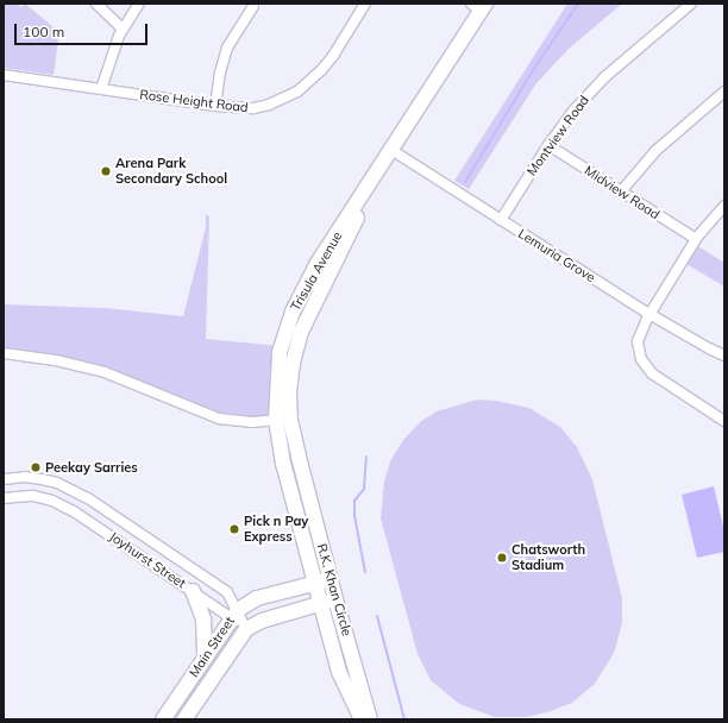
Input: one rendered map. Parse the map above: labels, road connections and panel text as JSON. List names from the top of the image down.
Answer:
{
  "streets": {
    "street": [
      "Rose Height Road",
      "Montview Road",
      "Midview Road",
      "Lemuria Grove",
      "Trisula Avenue",
      "Joyhurst Street",
      "R.K. Khan Circle",
      "Main Street"
    ]
  },
  "crossings": [
    ["Montview Road", "Midview Road"],
    ["Montview Road", "Lemuria Grove"],
    ["Lemuria Grove", "Trisula Avenue"],
    ["Trisula Avenue", "R.K. Khan Circle"],
    ["Joyhurst Street", "Main Street"],
    ["R.K. Khan Circle", "Main Street"]
  ],
  "places": [
    "Arena Park Secondary School",
    "Peekay Sarries",
    "Pick n Pay Express",
    "Chatsworth Stadium"
  ],
  "scale_bar": "100 m"
}
